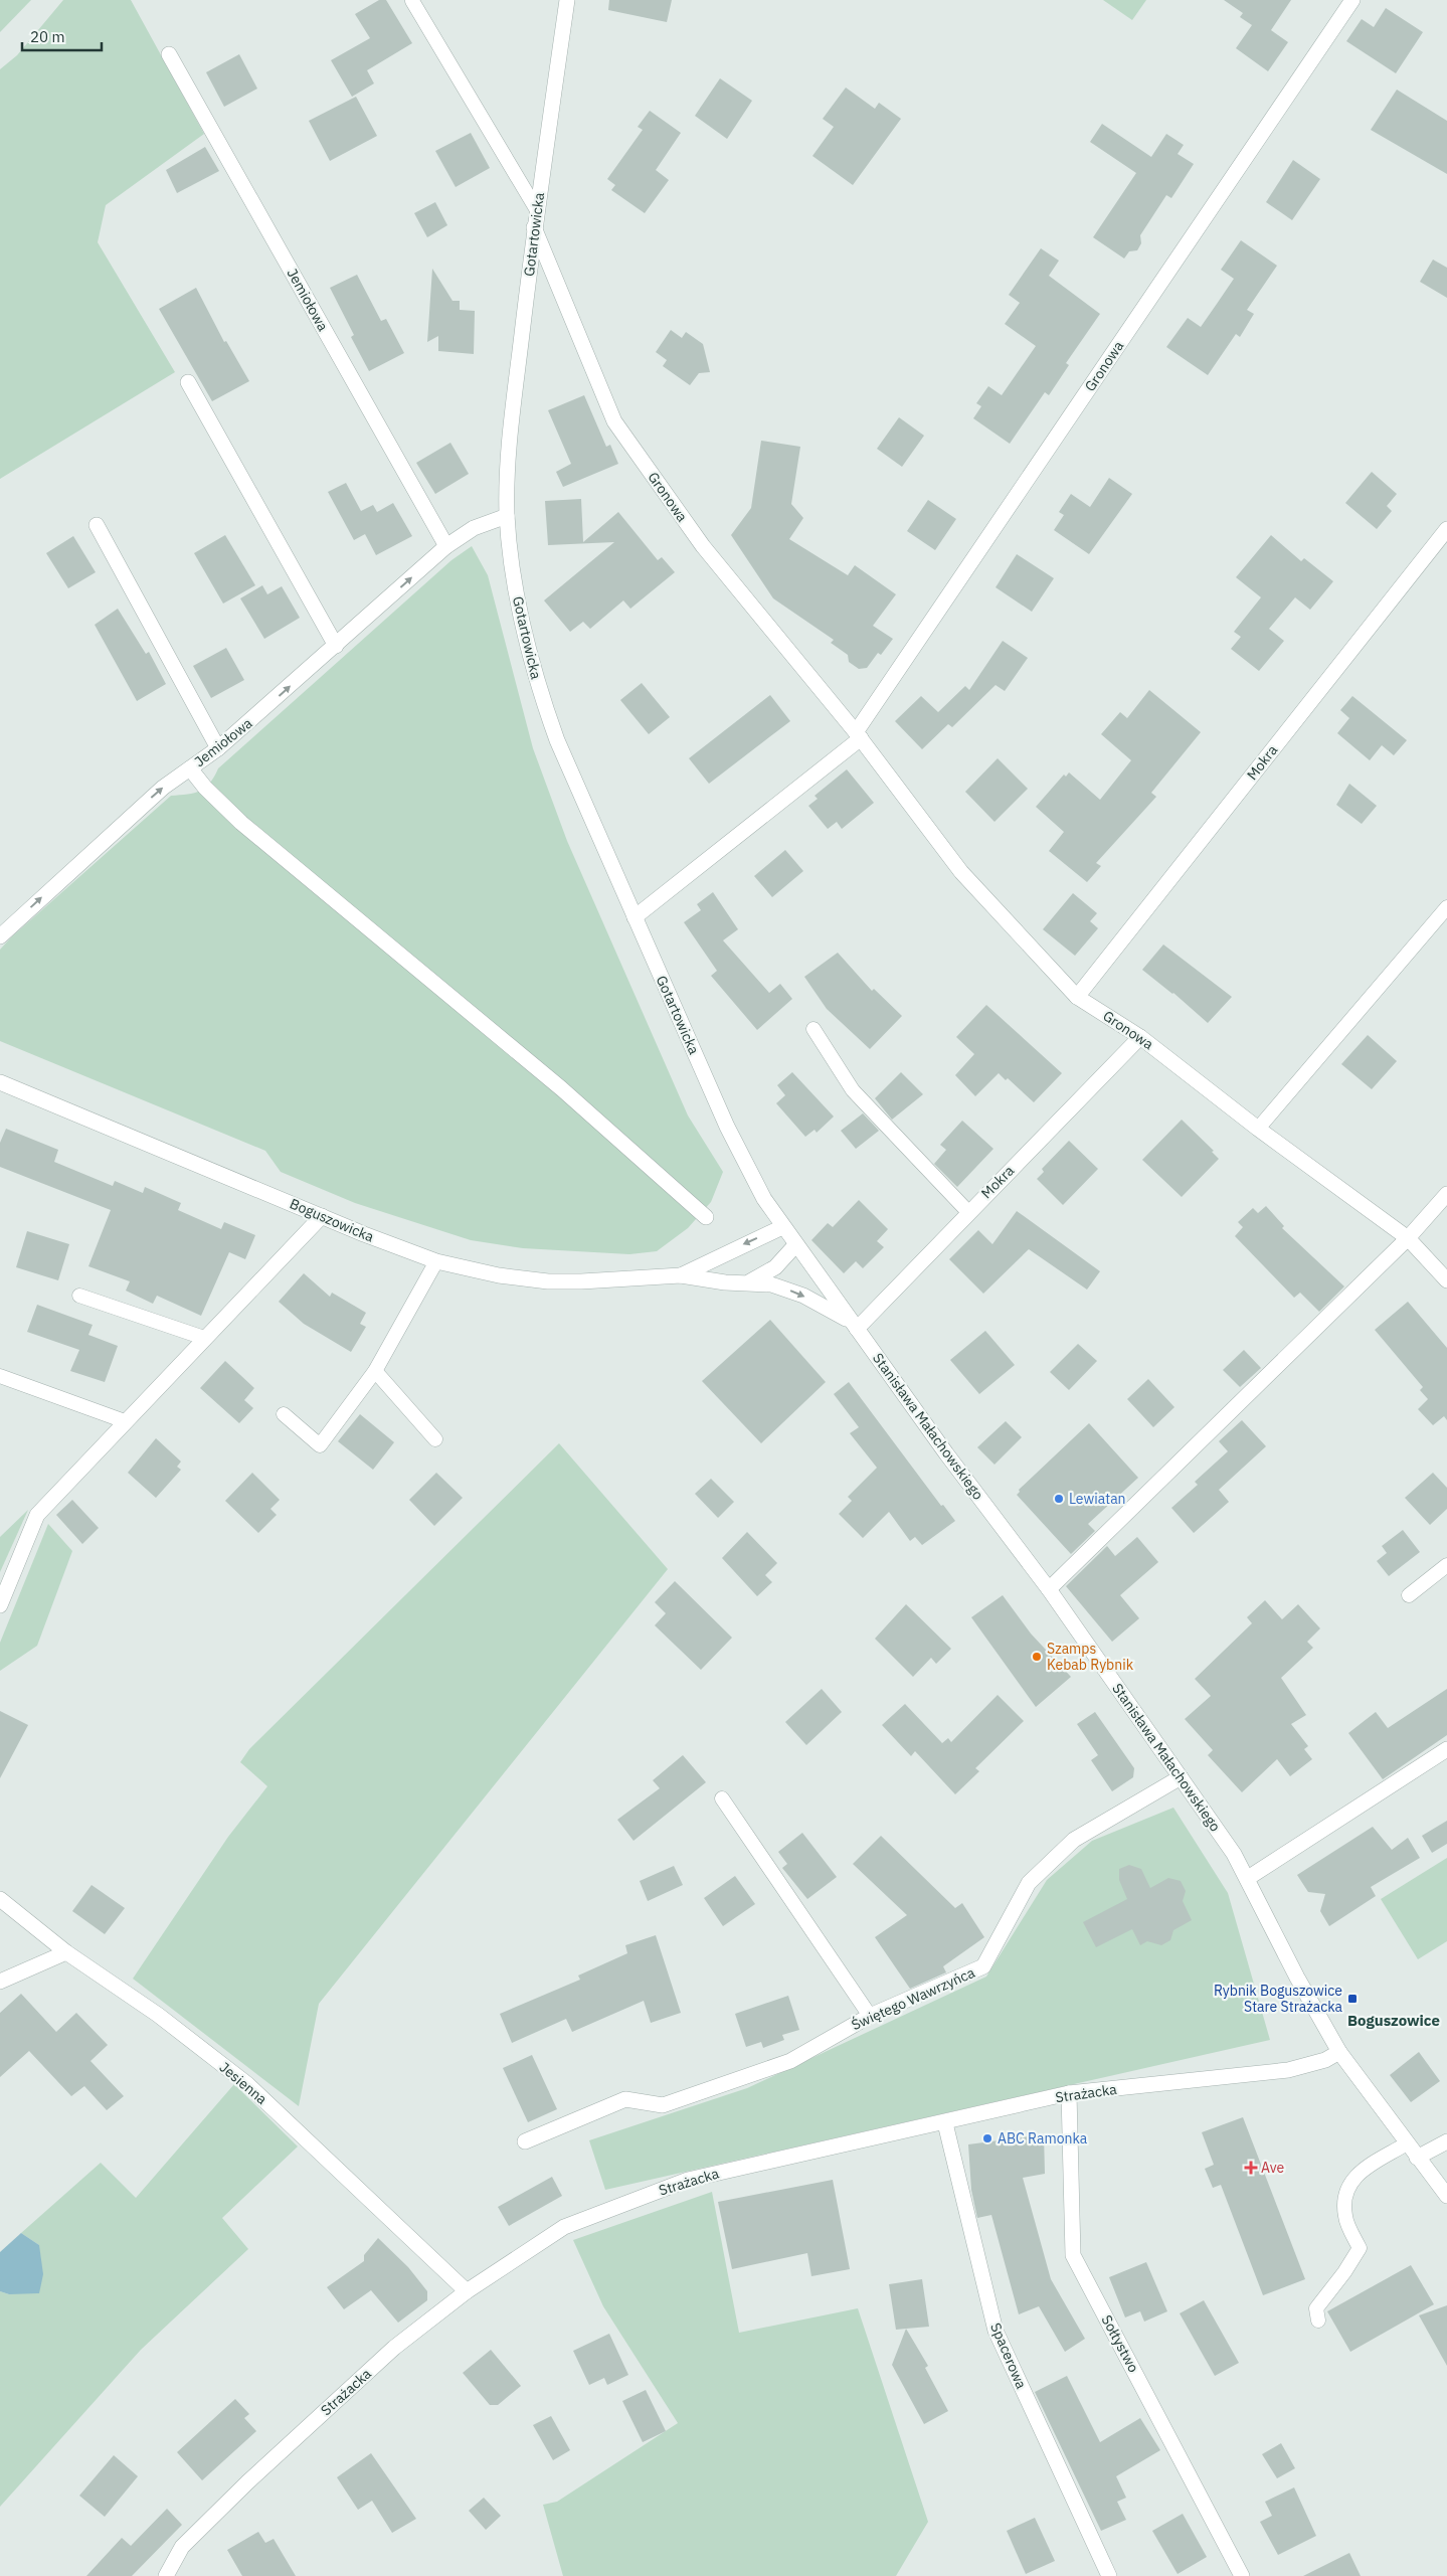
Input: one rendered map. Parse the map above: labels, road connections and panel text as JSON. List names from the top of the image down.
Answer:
{
  "streets": {
    "street": [
      "Gotartowicka",
      "Jemiołowa",
      "Gronowa",
      "Mokra",
      "Boguszowicka",
      "Stanisława Małachowskiego",
      "Świętego Wawrzyńca",
      "Jesienna",
      "Strażacka",
      "Sołtystwo",
      "Spacerowa"
    ]
  },
  "crossings": [
    ["Gotartowicka", "Jemiołowa"],
    ["Gotartowicka", "Gronowa"],
    ["Gotartowicka", "Boguszowicka"],
    ["Gotartowicka", "Stanisława Małachowskiego"],
    ["Gronowa", "Mokra"],
    ["Mokra", "Boguszowicka"],
    ["Mokra", "Stanisława Małachowskiego"],
    ["Boguszowicka", "Stanisława Małachowskiego"],
    ["Stanisława Małachowskiego", "Świętego Wawrzyńca"],
    ["Stanisława Małachowskiego", "Strażacka"],
    ["Jesienna", "Strażacka"],
    ["Strażacka", "Sołtystwo"],
    ["Strażacka", "Spacerowa"]
  ],
  "one_way": ["Jemiołowa"],
  "districts": ["Boguszowice"],
  "places": {
    "other": ["Lewiatan", "Szamps Kebab Rybnik", "ABC Ramonka"],
    "transit": ["Rybnik Boguszowice Stare Strażacka"],
    "health": ["Ave"]
  },
  "scale_bar": "20 m"
}
